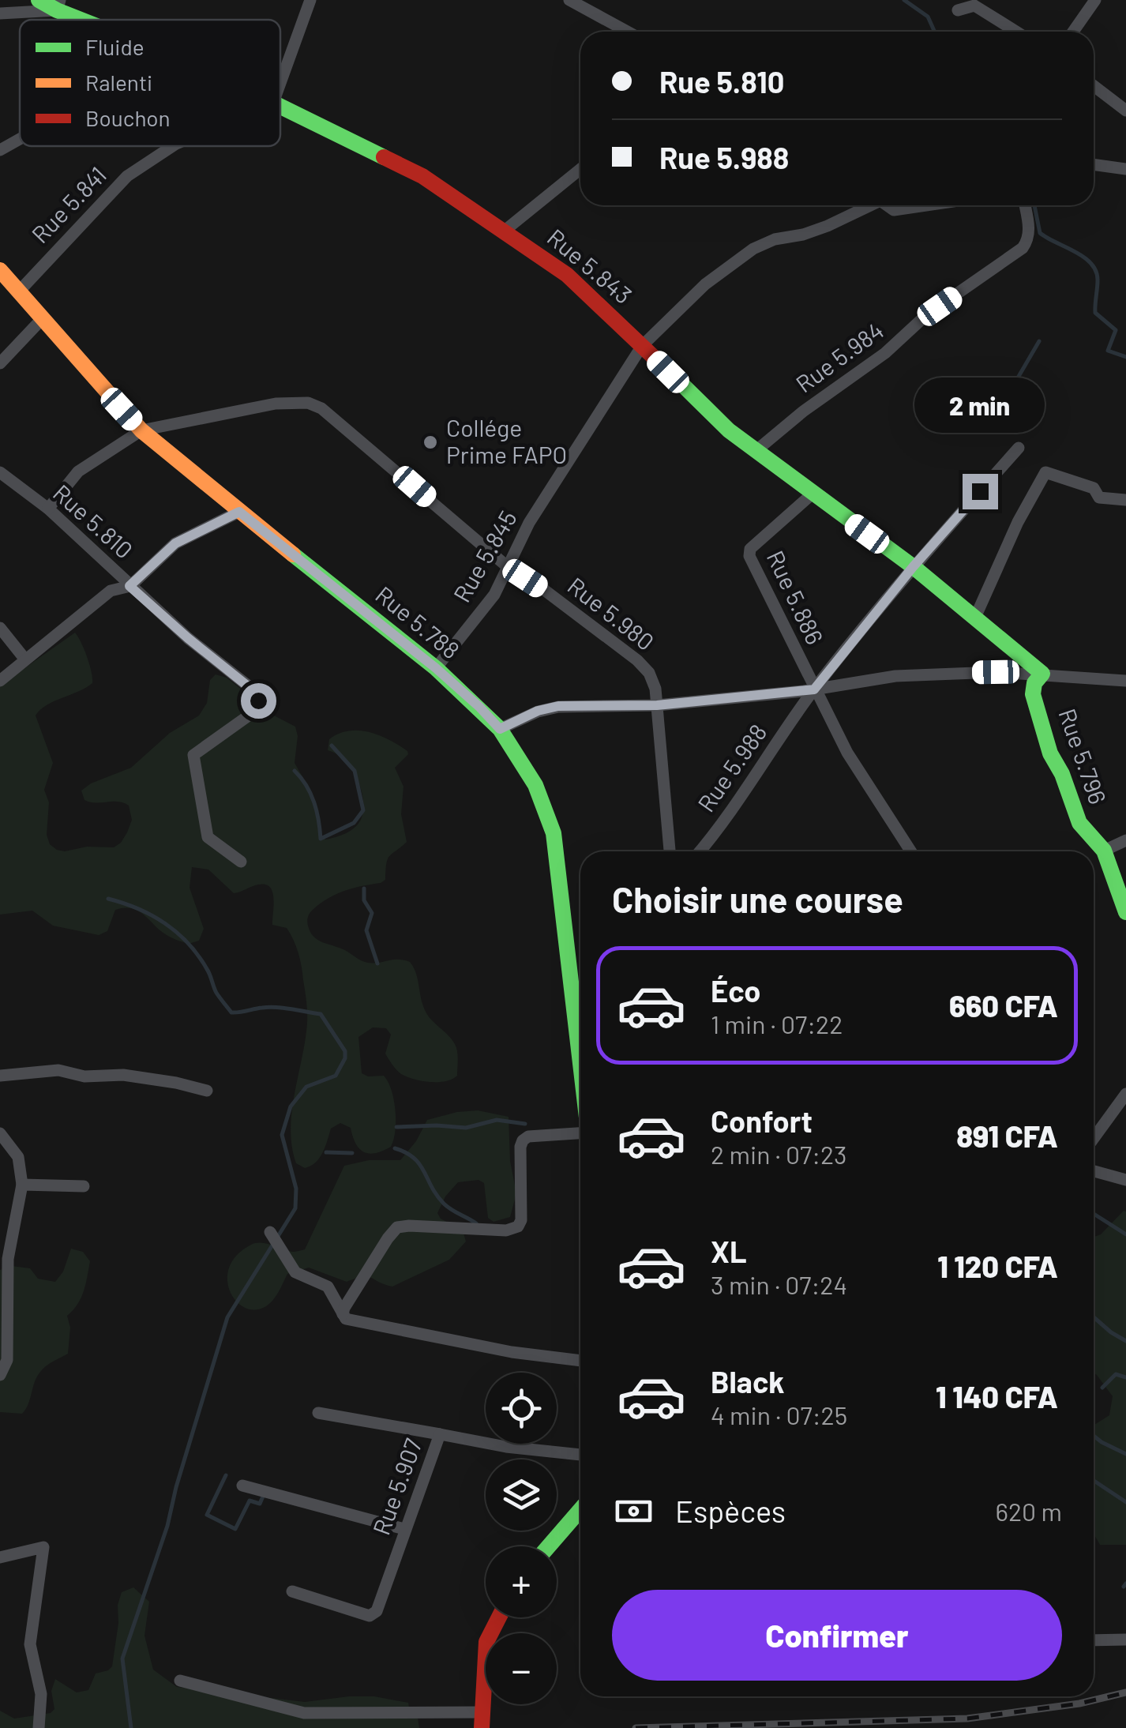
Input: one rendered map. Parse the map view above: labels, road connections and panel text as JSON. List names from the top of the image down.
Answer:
{
  "streets": {
    "street": [
      "Rue 5.841",
      "Rue 5.843",
      "Rue 5.984",
      "Rue 5.810",
      "Rue 5.845",
      "Rue 5.886",
      "Rue 5.980",
      "Rue 5.788",
      "Rue 5.796",
      "Rue 5.988",
      "Rue 5.907"
    ]
  },
  "crossings": [
    ["Rue 5.841", "Rue 5.788"],
    ["Rue 5.843", "Rue 5.984"],
    ["Rue 5.843", "Rue 5.845"],
    ["Rue 5.843", "Rue 5.886"],
    ["Rue 5.843", "Rue 5.796"],
    ["Rue 5.843", "Rue 5.988"],
    ["Rue 5.845", "Rue 5.980"],
    ["Rue 5.845", "Rue 5.788"],
    ["Rue 5.886", "Rue 5.988"],
    ["Rue 5.980", "Rue 5.788"]
  ],
  "places": ["Collége Prime FAPO"],
  "legend": ["Fluide", "Ralenti", "Bouchon"],
  "page": {
    "banner": ["Rue 5.810", "Rue 5.988"],
    "bubble": "2 min",
    "heading": "Choisir une course",
    "list": [
      {
        "name": "Éco",
        "note": "1 min · 07:22",
        "value": "660 CFA"
      },
      {
        "name": "Confort",
        "note": "2 min · 07:23",
        "value": "891 CFA"
      },
      {
        "name": "XL",
        "note": "3 min · 07:24",
        "value": "1 120 CFA"
      },
      {
        "name": "Black",
        "note": "4 min · 07:25",
        "value": "1 140 CFA"
      }
    ],
    "map_buttons": ["+", "−"],
    "pay": ["Espèces", "620 m"],
    "buttons": "Confirmer"
  }
}
